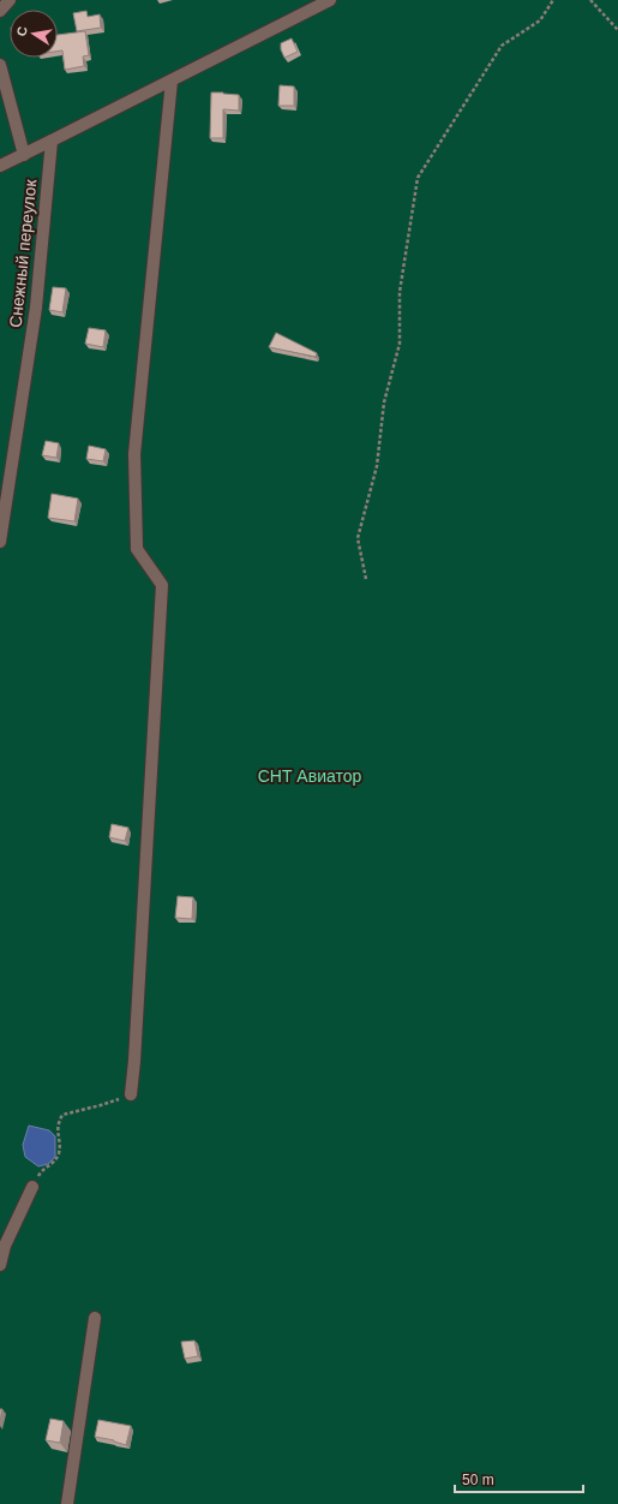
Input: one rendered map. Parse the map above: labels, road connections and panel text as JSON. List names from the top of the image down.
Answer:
{
  "streets": {
    "lane": ["Снежный переулок"]
  },
  "parks": ["СНТ Авиатор"],
  "scale_bar": "50 m",
  "north": "left"
}
